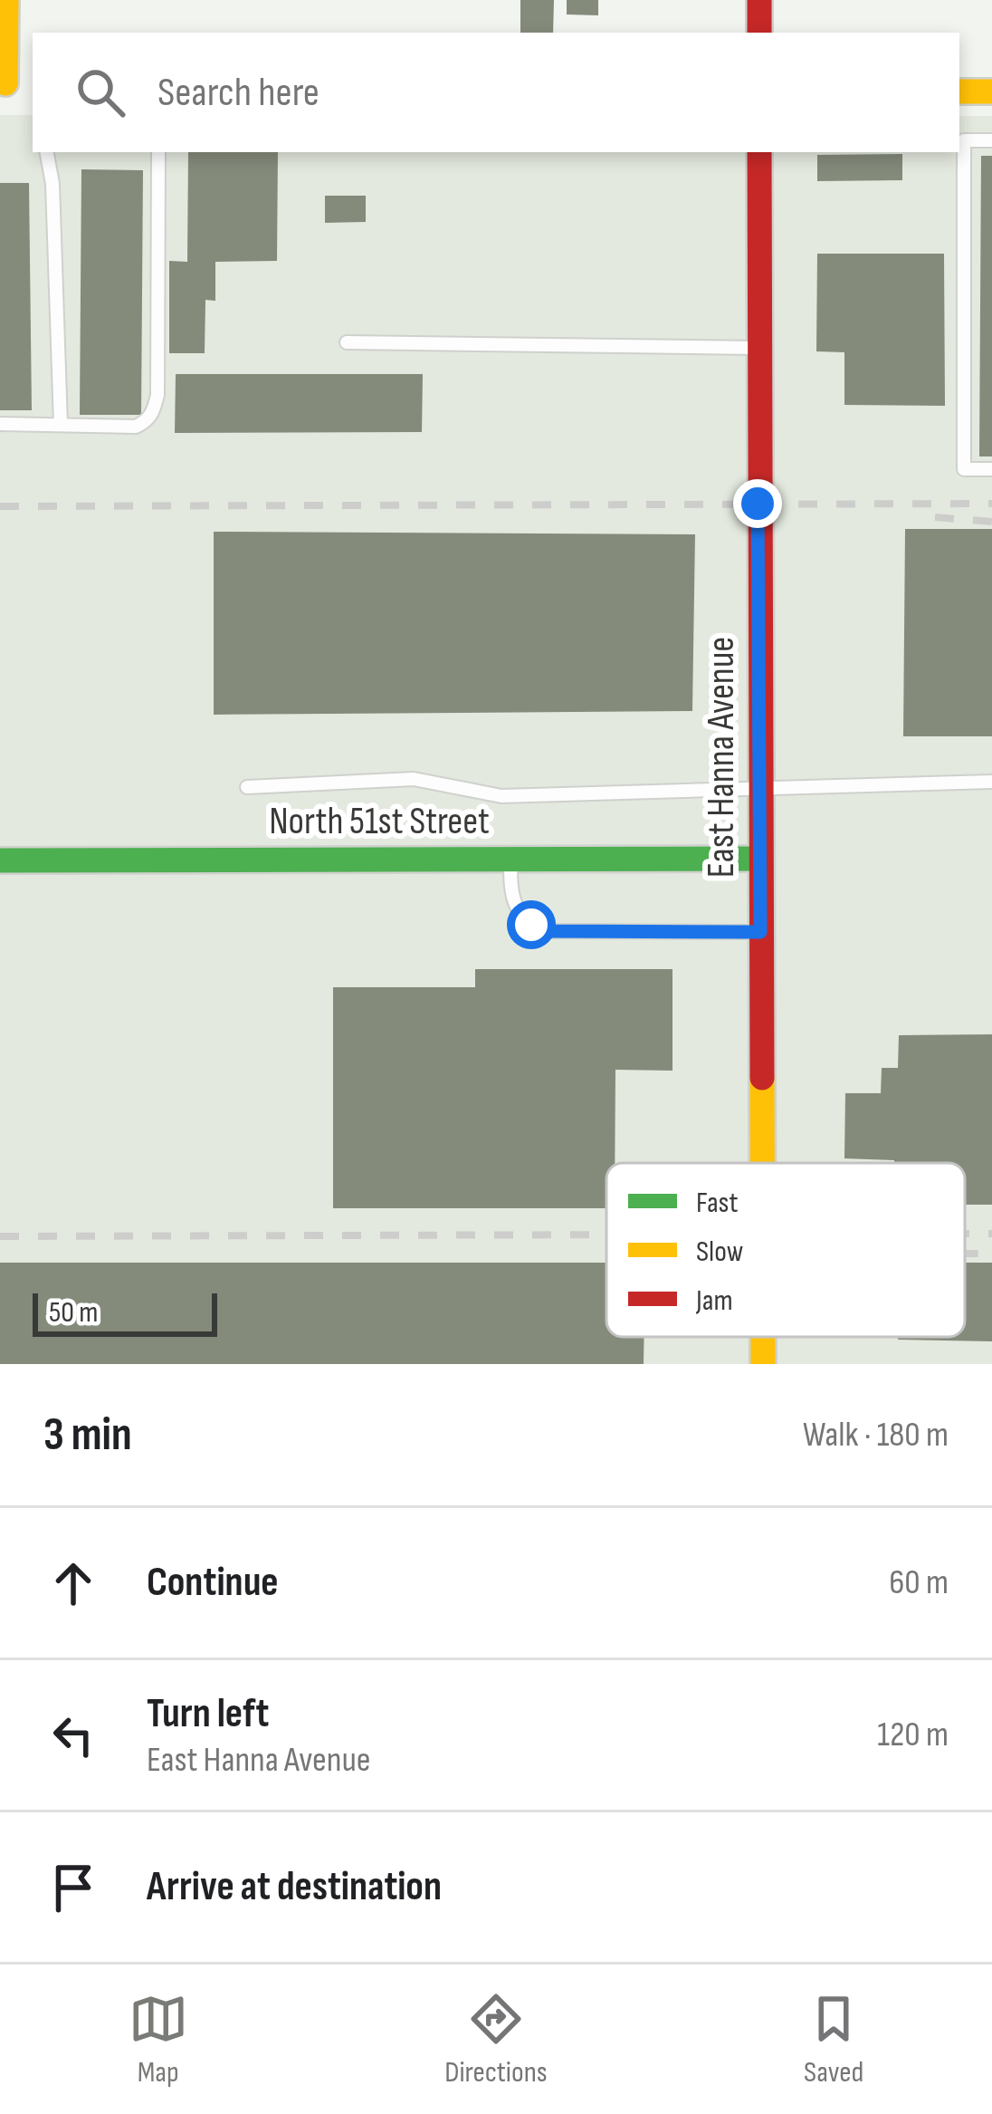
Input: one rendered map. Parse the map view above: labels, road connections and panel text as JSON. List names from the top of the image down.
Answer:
{
  "streets": {
    "street": ["East Hanna Avenue", "North 51st Street"]
  },
  "crossings": [
    ["East Hanna Avenue", "North 51st Street"]
  ],
  "legend": ["Fast", "Slow", "Jam"],
  "scale_bar": "50 m",
  "page": {
    "search": "Search here",
    "scale": "50 m",
    "heading": ["3 min", "Walk · 180 m"],
    "list": [
      ["Continue", "60 m"],
      ["Turn left", "East Hanna Avenue", "120 m"],
      "Arrive at destination"
    ],
    "nav": ["Map", "Directions", "Saved"]
  }
}
